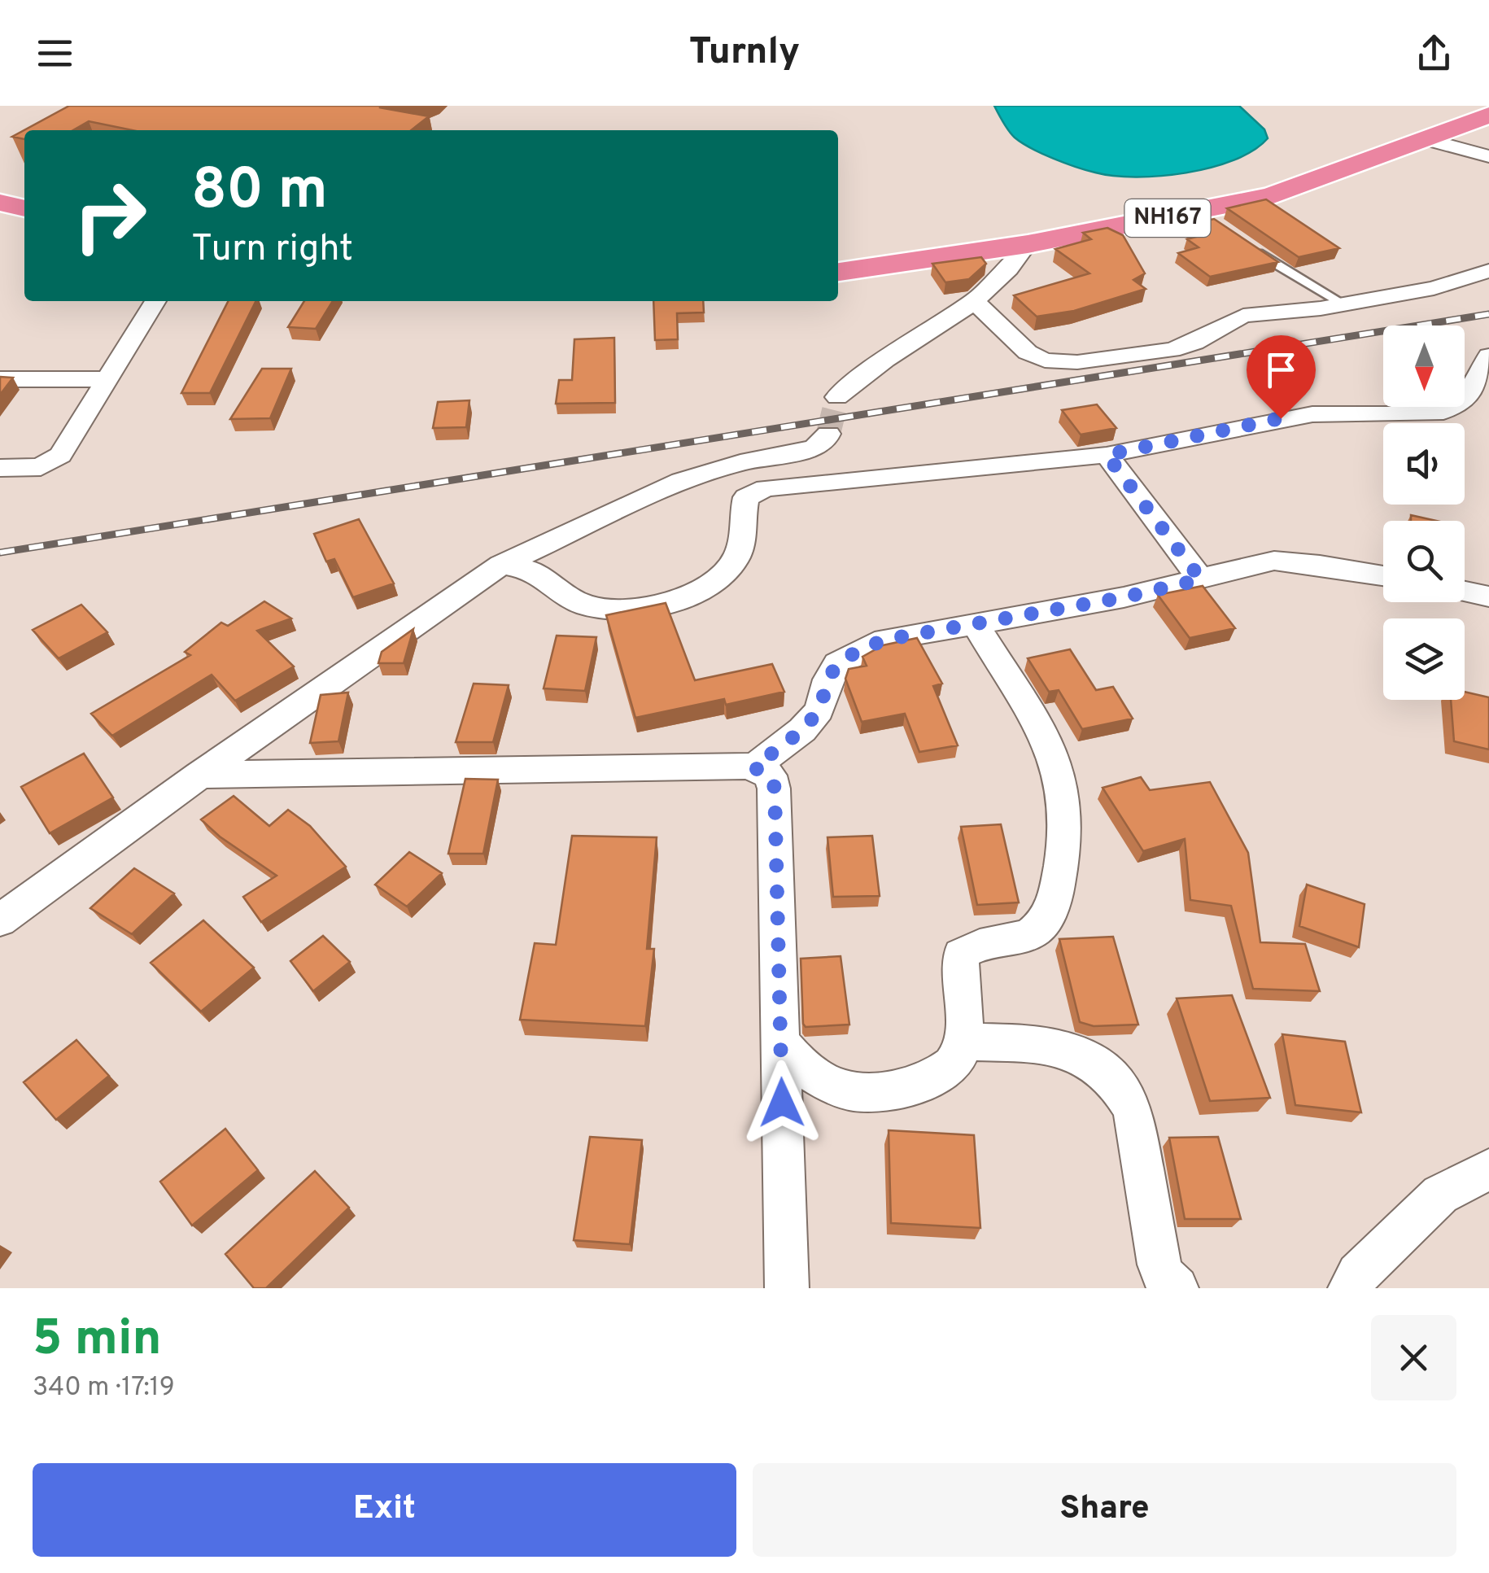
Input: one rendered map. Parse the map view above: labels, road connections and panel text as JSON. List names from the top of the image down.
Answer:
{
  "streets": {
    "highway": ["NH167"]
  },
  "north": "bottom",
  "page": {
    "header": "Turnly",
    "turn": ["80 m", "Turn right"],
    "heading": ["5 min", "340 m · 17:19"],
    "buttons": ["Exit", "Share"]
  }
}
